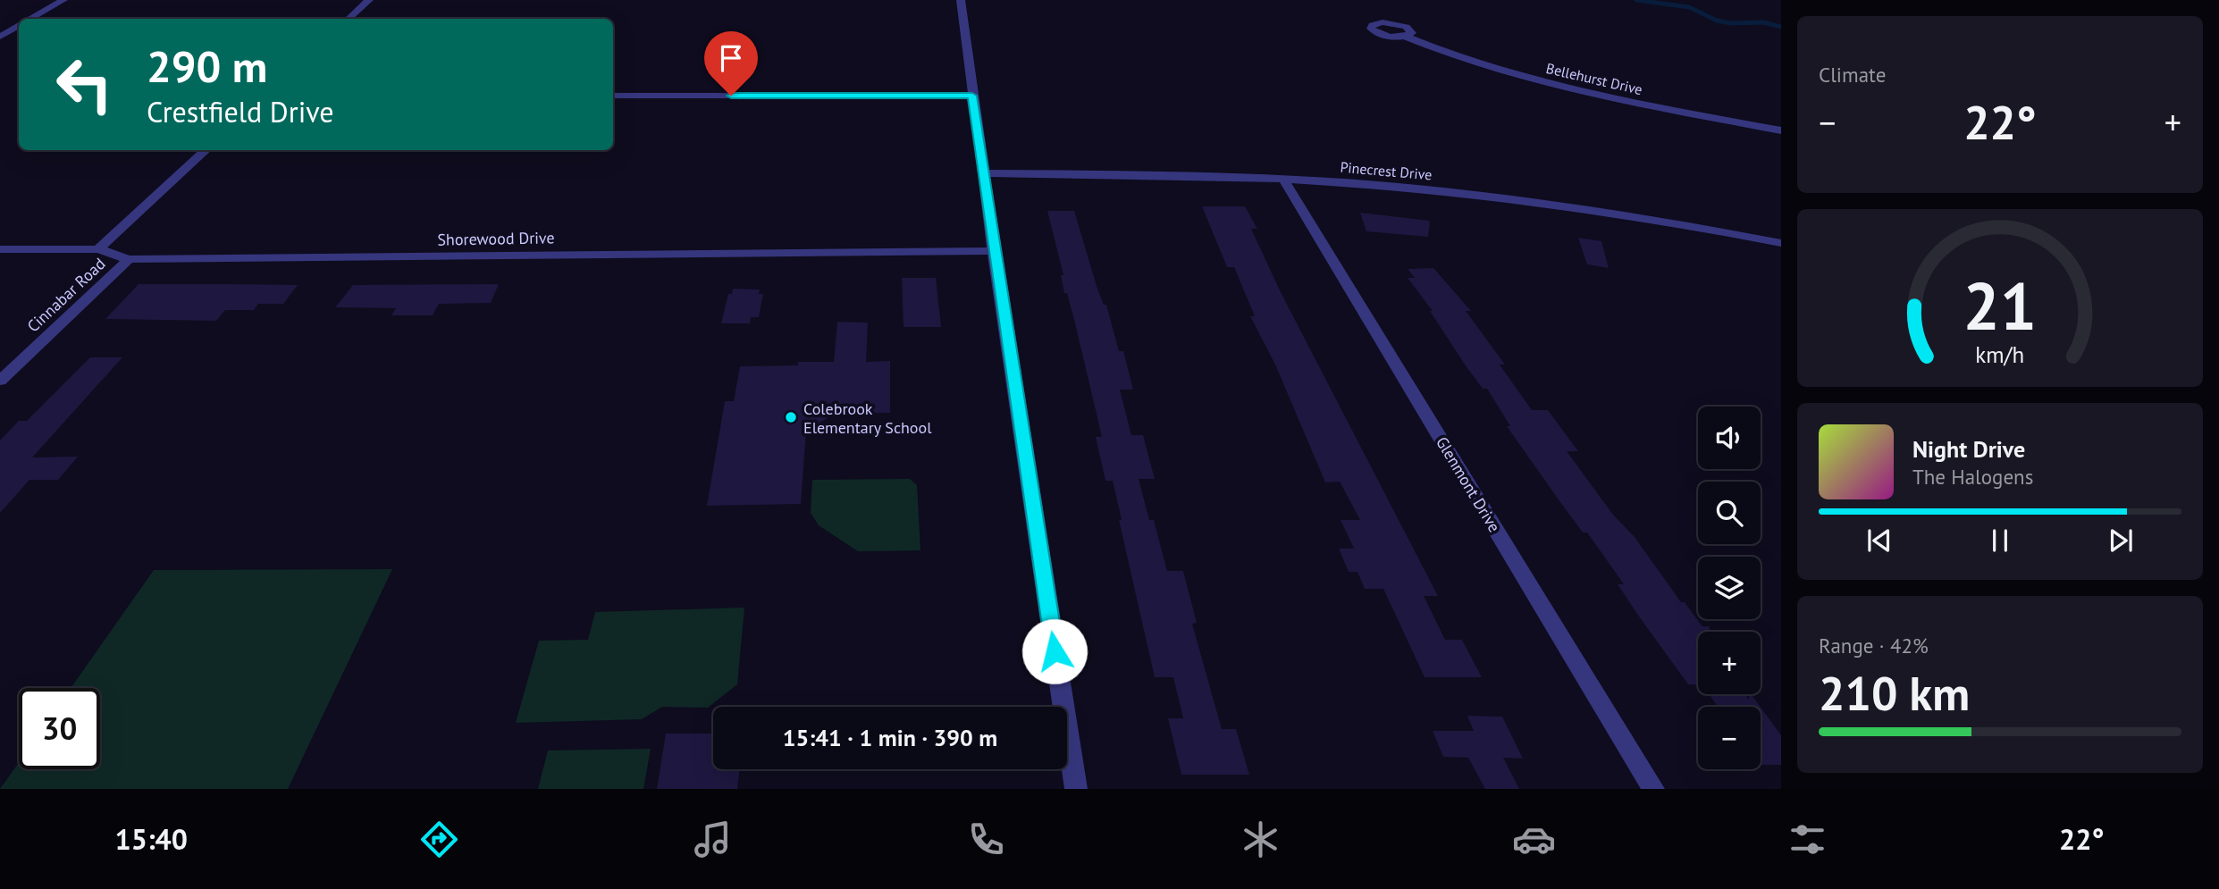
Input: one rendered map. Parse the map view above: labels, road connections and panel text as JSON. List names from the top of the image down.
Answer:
{
  "streets": {
    "street": [
      "Bellehurst Drive",
      "Pinecrest Drive",
      "Shorewood Drive",
      "Cinnabar Road",
      "Glenmont Drive"
    ]
  },
  "crossings": [
    ["Pinecrest Drive", "Glenmont Drive"],
    ["Shorewood Drive", "Cinnabar Road"]
  ],
  "places": ["Colebrook Elementary School"],
  "page": {
    "tile": [
      "Climate",
      ["Range · 42%", "210 km"]
    ],
    "turn": ["290 m", "Crestfield Drive"],
    "heat": ["−", "22°", "+"],
    "map_buttons": ["+", "−"],
    "song": ["Night Drive", "The Halogens"],
    "limit": "30",
    "trip": "15:41 · 1 min · 390 m",
    "tabs": ["15:40", "22°"],
    "gauge": ["21", "km/h"]
  }
}
